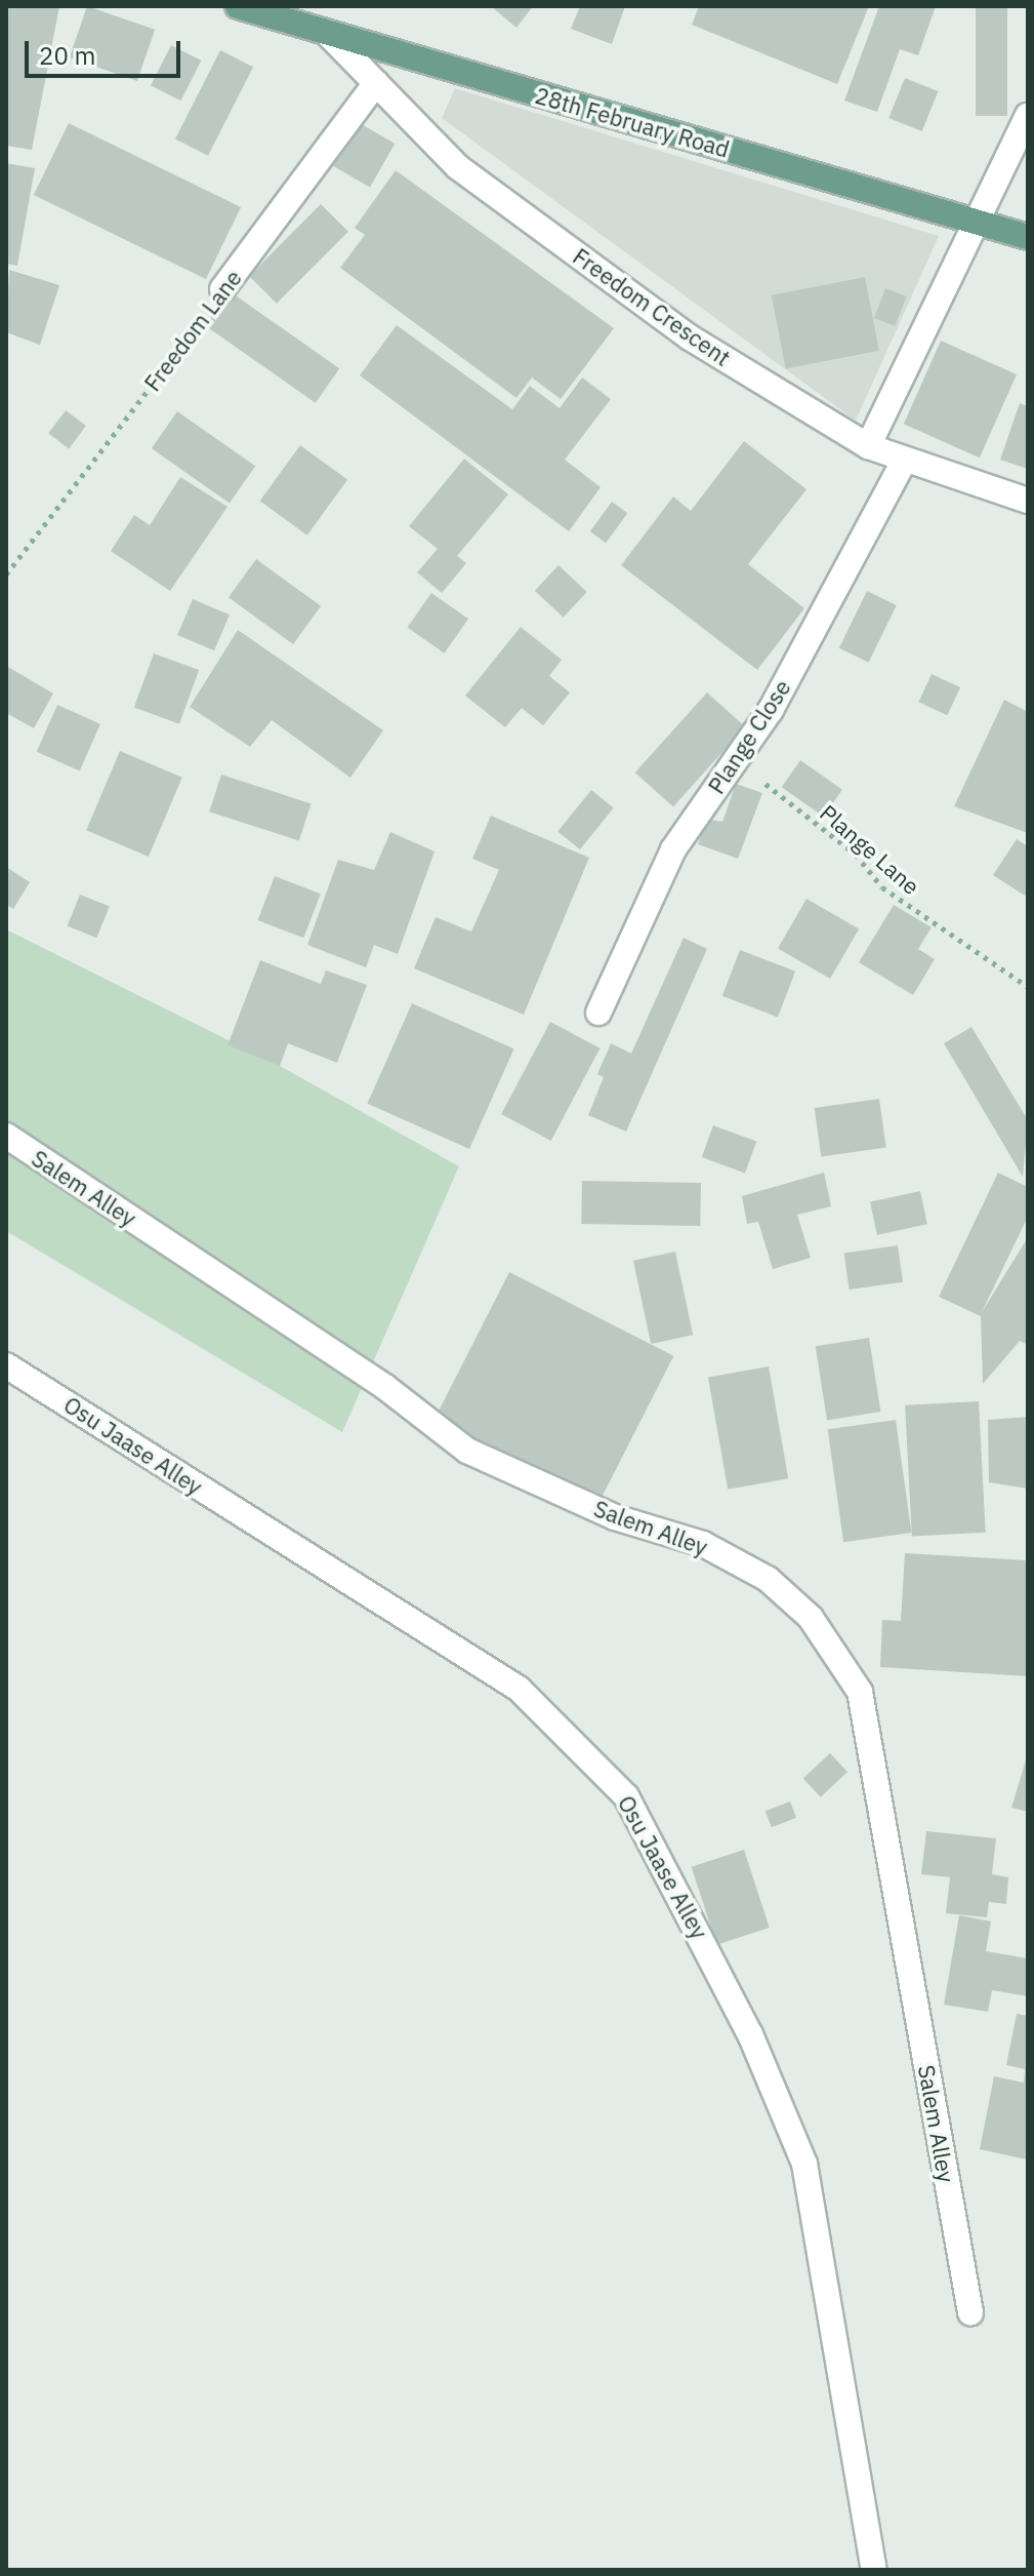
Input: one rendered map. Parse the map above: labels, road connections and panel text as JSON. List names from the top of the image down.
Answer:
{
  "streets": {
    "main road": ["28th February Road"],
    "street": [
      "Freedom Crescent",
      "Freedom Lane",
      "Plange Close",
      "Salem Alley",
      "Osu Jaase Alley"
    ],
    "path": ["Plange Lane"]
  },
  "crossings": [
    ["28th February Road", "Freedom Crescent"],
    ["Freedom Crescent", "Freedom Lane"],
    ["Freedom Crescent", "Plange Close"],
    ["Plange Close", "Plange Lane"]
  ],
  "scale_bar": "20 m"
}
